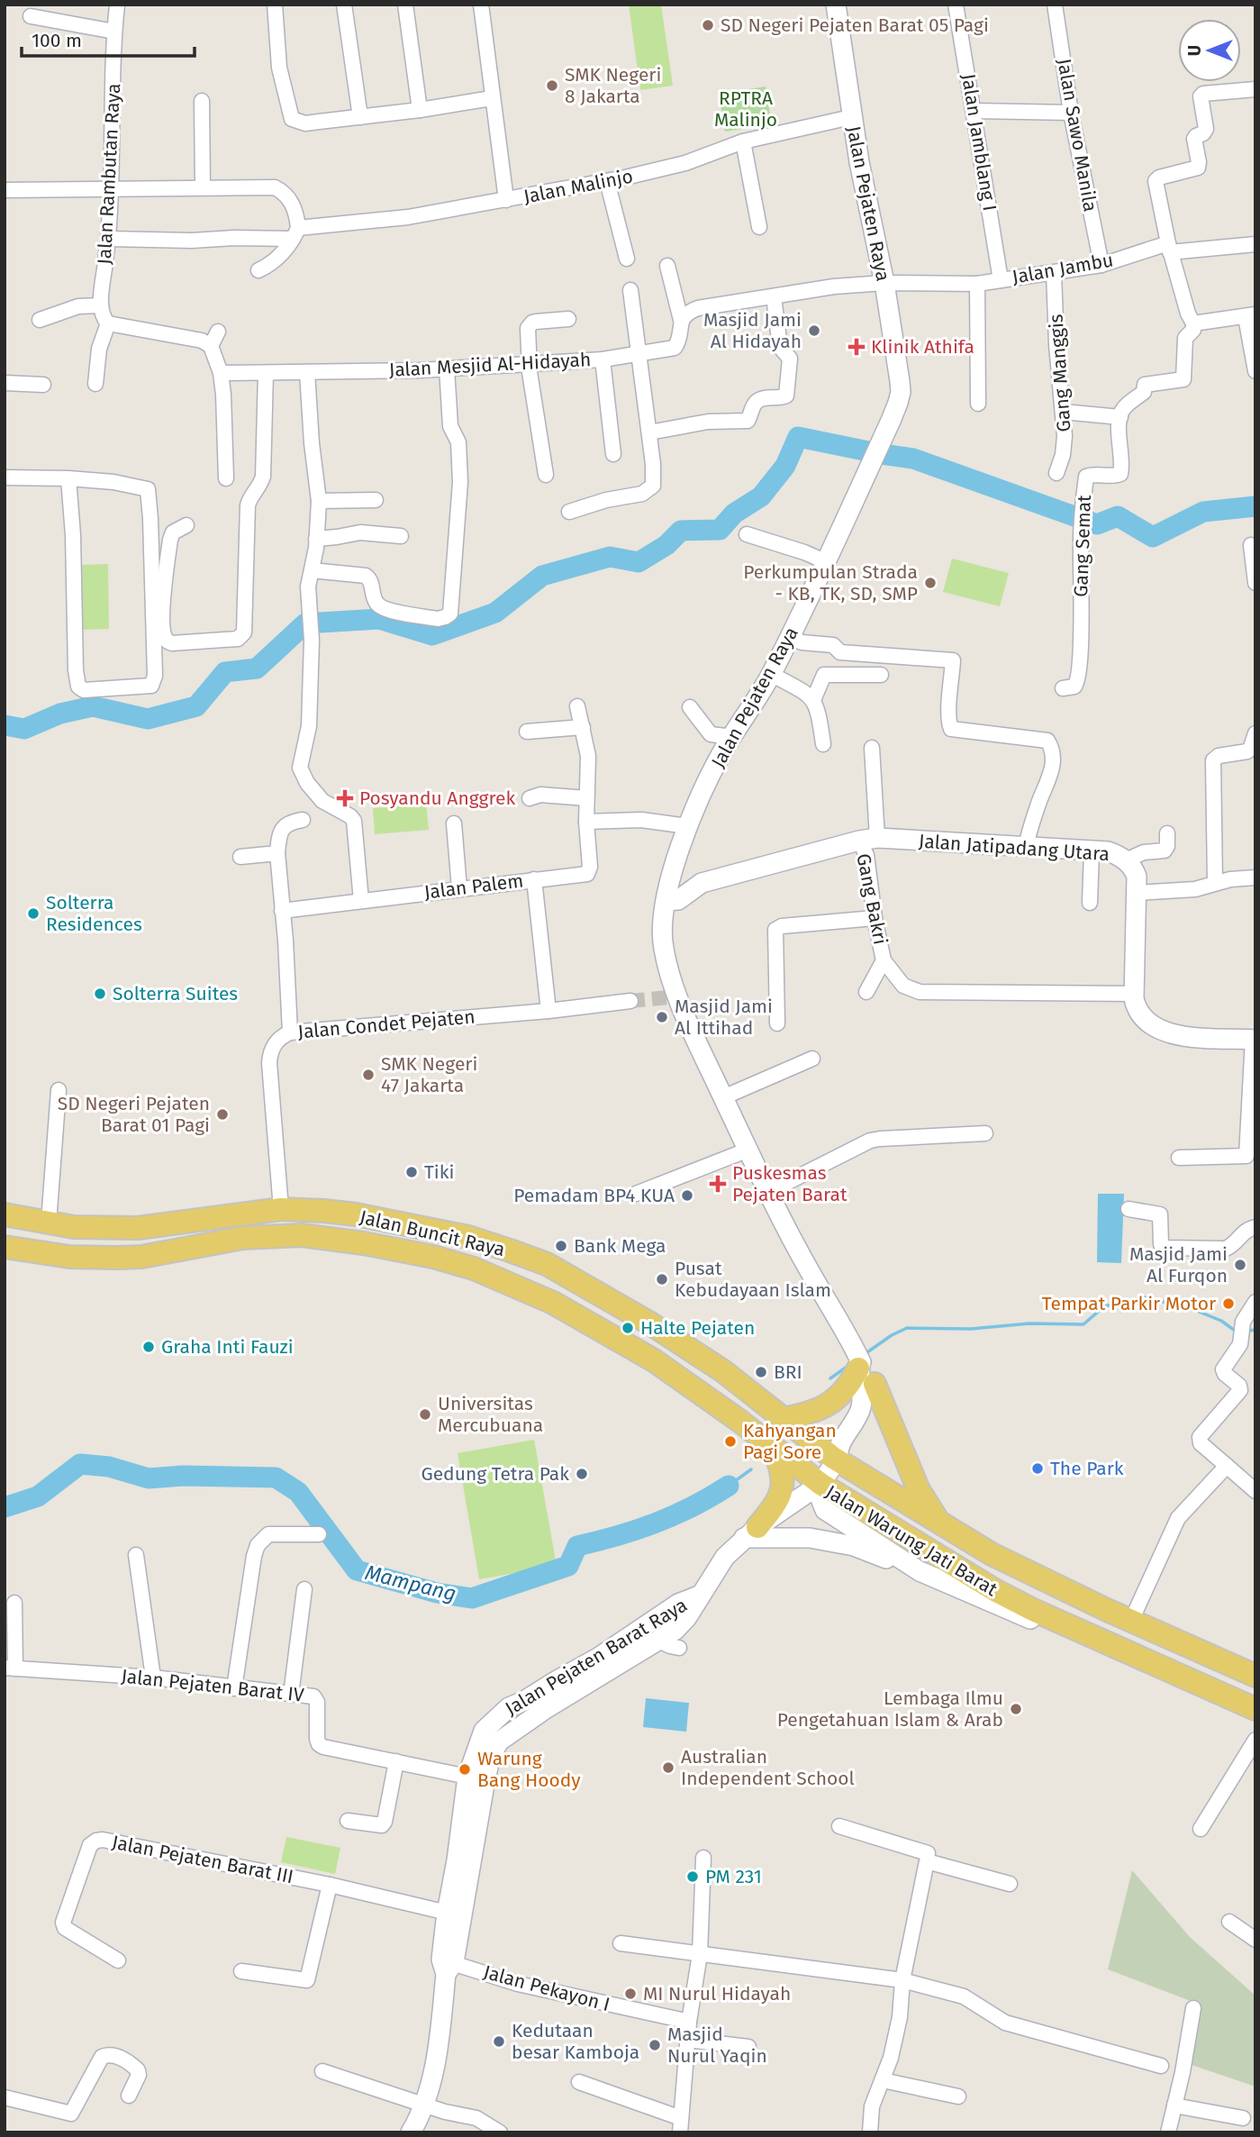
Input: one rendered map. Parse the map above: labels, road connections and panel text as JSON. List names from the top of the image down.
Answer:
{
  "streets": {
    "main road": ["Jalan Buncit Raya", "Jalan Warung Jati Barat"],
    "street": [
      "Jalan Sawo Manila",
      "Jalan Jamblang I",
      "Jalan Rambutan Raya",
      "Jalan Malinjo",
      "Jalan Pejaten Raya",
      "Jalan Jambu",
      "Jalan Mesjid Al-Hidayah",
      "Gang Manggis",
      "Gang Semat",
      "Jalan Jatipadang Utara",
      "Jalan Palem",
      "Gang Bakri",
      "Jalan Condet Pejaten",
      "Jalan Pejaten Barat Raya",
      "Jalan Pejaten Barat IV",
      "Jalan Pejaten Barat III",
      "Jalan Pekayon I"
    ]
  },
  "crossings": [
    ["Jalan Sawo Manila", "Jalan Jambu"],
    ["Jalan Jamblang I", "Jalan Jambu"],
    ["Jalan Rambutan Raya", "Jalan Malinjo"],
    ["Jalan Malinjo", "Jalan Pejaten Raya"],
    ["Jalan Pejaten Raya", "Jalan Jambu"],
    ["Jalan Pejaten Raya", "Jalan Jatipadang Utara"],
    ["Jalan Pejaten Raya", "Jalan Buncit Raya"],
    ["Jalan Pejaten Raya", "Jalan Warung Jati Barat"],
    ["Jalan Pejaten Raya", "Jalan Pejaten Barat Raya"],
    ["Jalan Jambu", "Gang Manggis"],
    ["Jalan Jatipadang Utara", "Gang Bakri"],
    ["Jalan Palem", "Jalan Condet Pejaten"],
    ["Jalan Condet Pejaten", "Jalan Buncit Raya"],
    ["Jalan Buncit Raya", "Jalan Warung Jati Barat"],
    ["Jalan Buncit Raya", "Jalan Pejaten Barat Raya"],
    ["Jalan Warung Jati Barat", "Jalan Pejaten Barat Raya"],
    ["Jalan Pejaten Barat Raya", "Jalan Pejaten Barat IV"],
    ["Jalan Pejaten Barat Raya", "Jalan Pejaten Barat III"],
    ["Jalan Pejaten Barat Raya", "Jalan Pekayon I"]
  ],
  "water": ["Mampang"],
  "parks": ["RPTRA Malinjo"],
  "places": {
    "other": [
      "SD Negeri Pejaten Barat 05 Pagi",
      "SMK Negeri 8 Jakarta",
      "Masjid Jami Al Hidayah",
      "Perkumpulan Strada - KB, TK, SD, SMP",
      "Solterra Residences",
      "Solterra Suites",
      "Masjid Jami Al Ittihad",
      "SMK Negeri 47 Jakarta",
      "SD Negeri Pejaten Barat 01 Pagi",
      "Tiki",
      "Pemadam BP4 KUA",
      "Bank Mega",
      "Masjid Jami Al Furqon",
      "Pusat Kebudayaan Islam",
      "Tempat Parkir Motor",
      "Halte Pejaten",
      "Graha Inti Fauzi",
      "BRI",
      "Universitas Mercubuana",
      "Kahyangan Pagi Sore",
      "The Park",
      "Gedung Tetra Pak",
      "Lembaga Ilmu Pengetahuan Islam & Arab",
      "Australian Independent School",
      "Warung Bang Hoody",
      "PM 231",
      "MI Nurul Hidayah",
      "Kedutaan besar Kamboja",
      "Masjid Nurul Yaqin"
    ],
    "health": ["Klinik Athifa", "Posyandu Anggrek", "Puskesmas Pejaten Barat"]
  },
  "scale_bar": "100 m",
  "north": "left"
}
